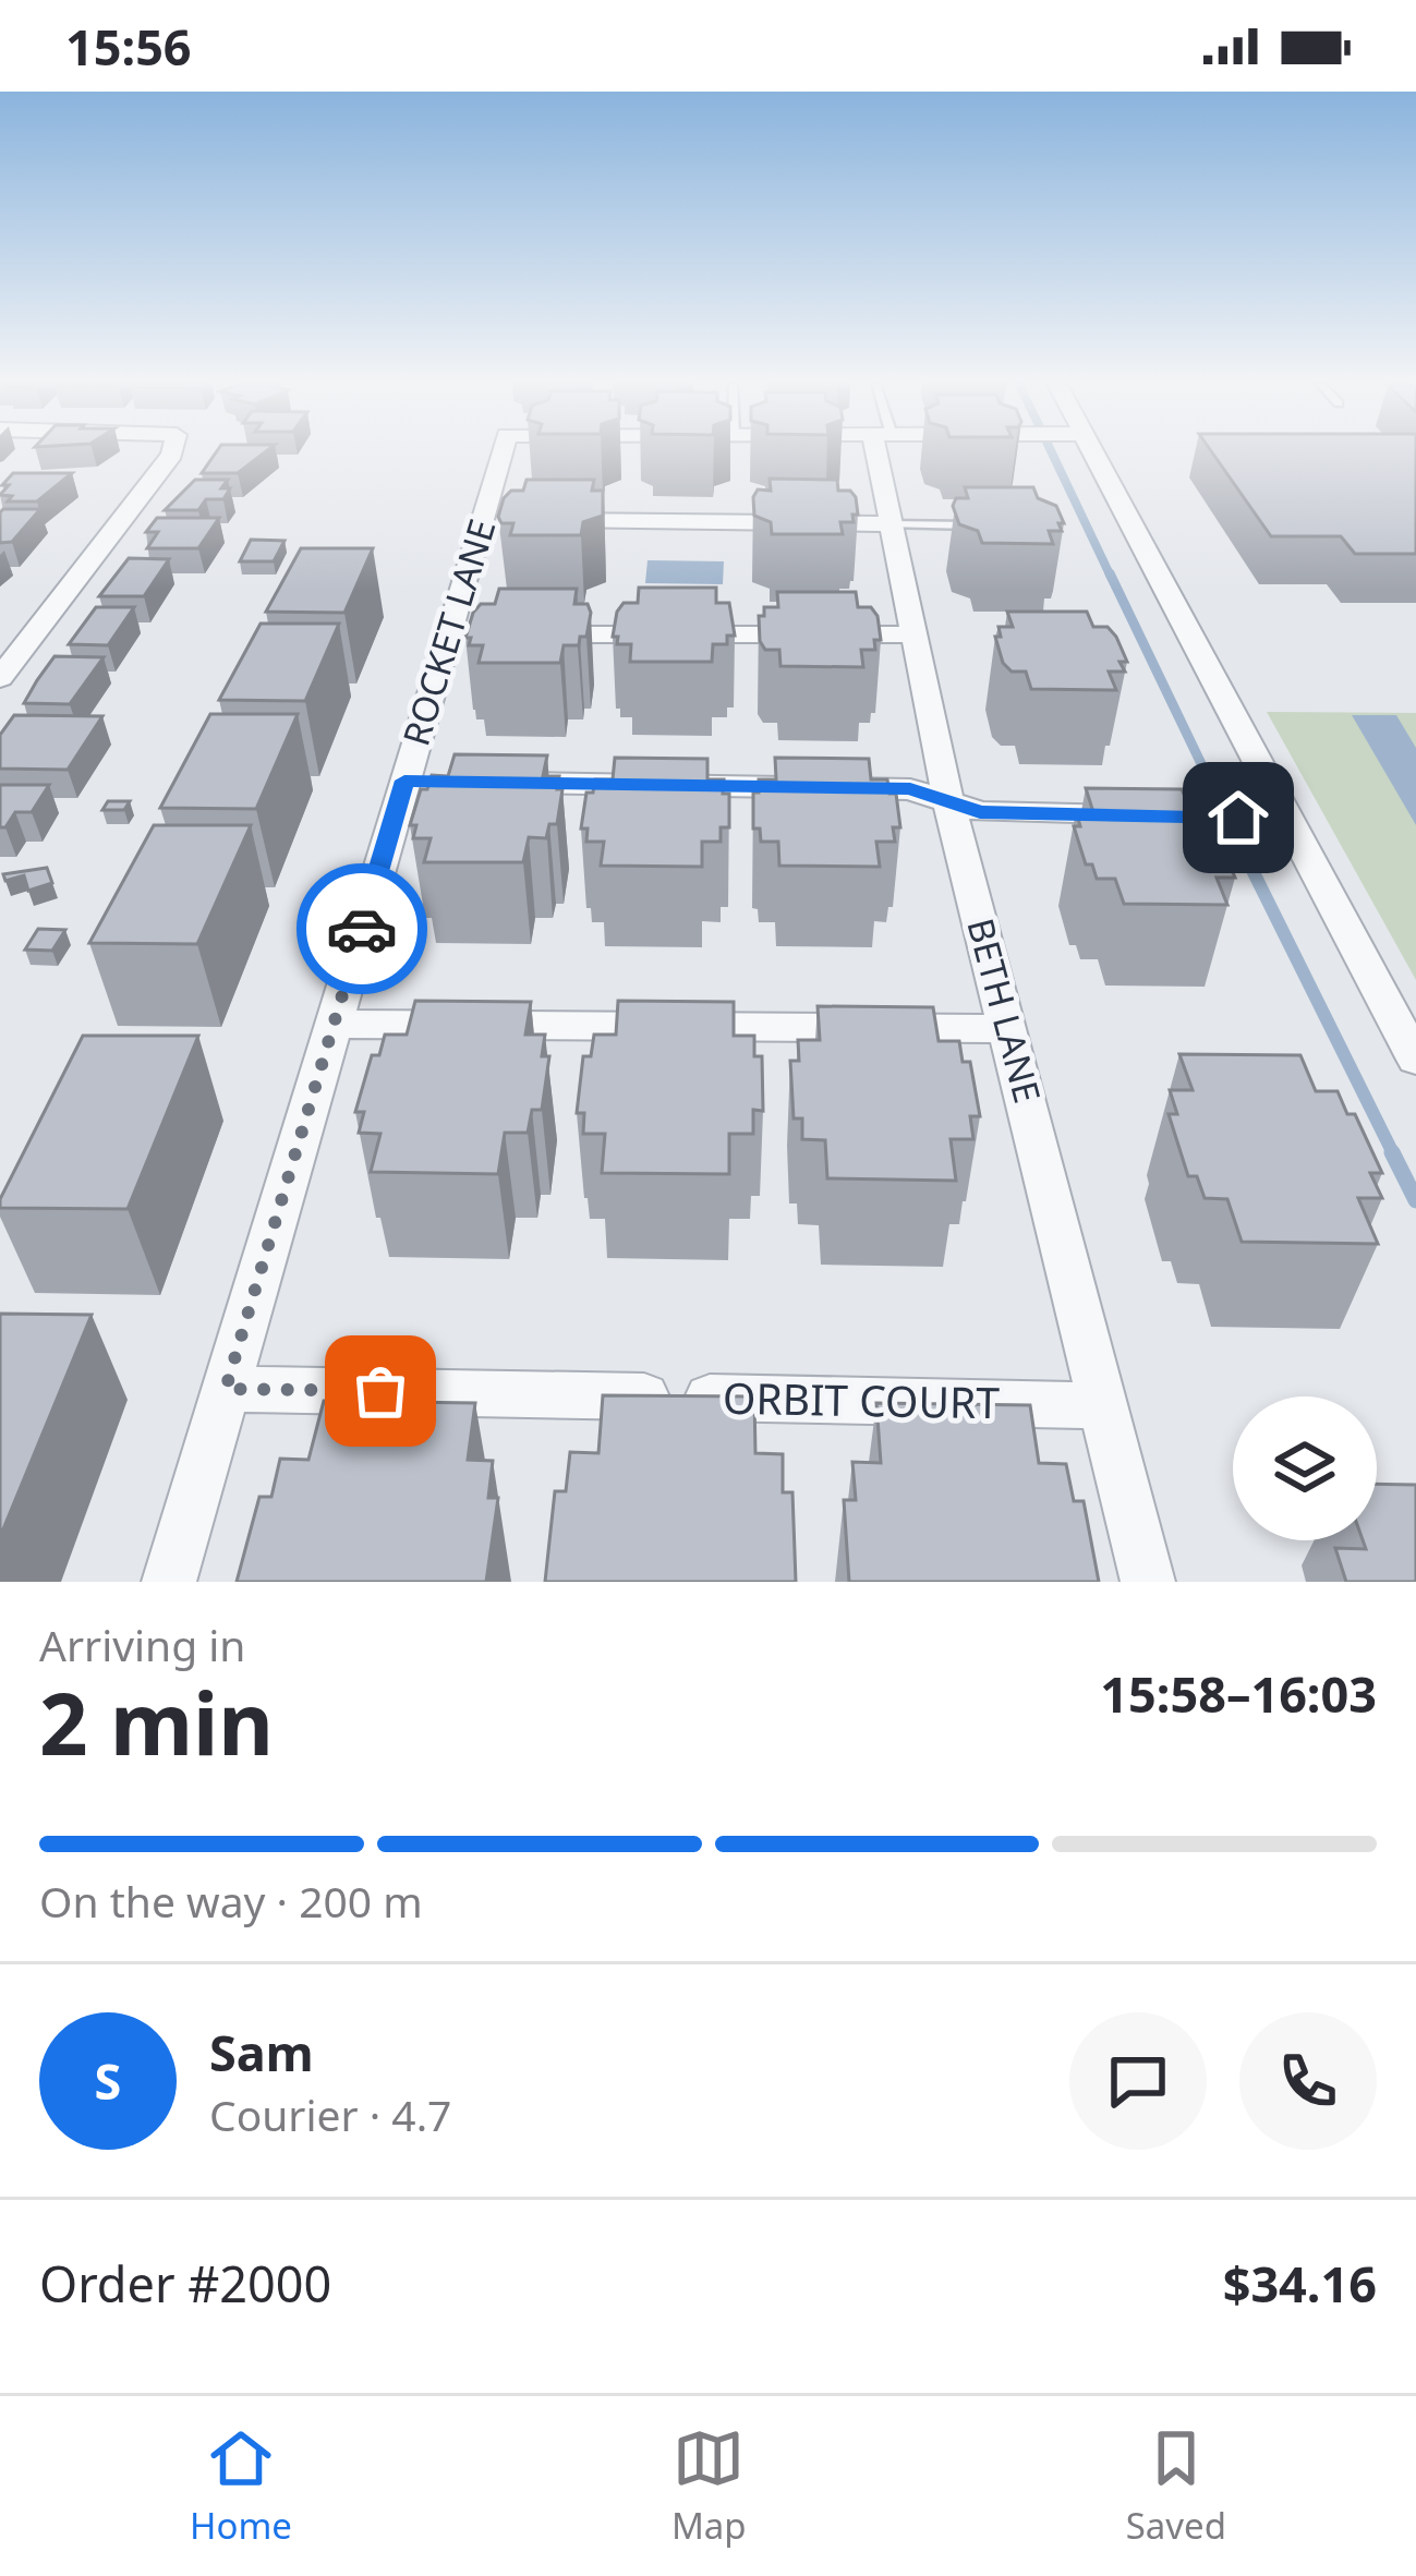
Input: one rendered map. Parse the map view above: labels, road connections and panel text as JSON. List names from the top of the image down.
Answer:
{
  "streets": {
    "street": ["ROCKET LANE", "BETH LANE", "ORBIT COURT"]
  },
  "crossings": [
    ["ROCKET LANE", "ORBIT COURT"],
    ["BETH LANE", "ORBIT COURT"]
  ],
  "page": {
    "status": "15:56",
    "heading": ["2 min", "Arriving in", "15:58–16:03"],
    "panel": [
      "Sam",
      "Courier · 4.7",
      "Order #2000",
      "$34.16"
    ],
    "bar": "On the way · 200 m",
    "round": "S",
    "tabs": ["Home", "Map", "Saved"]
  }
}
